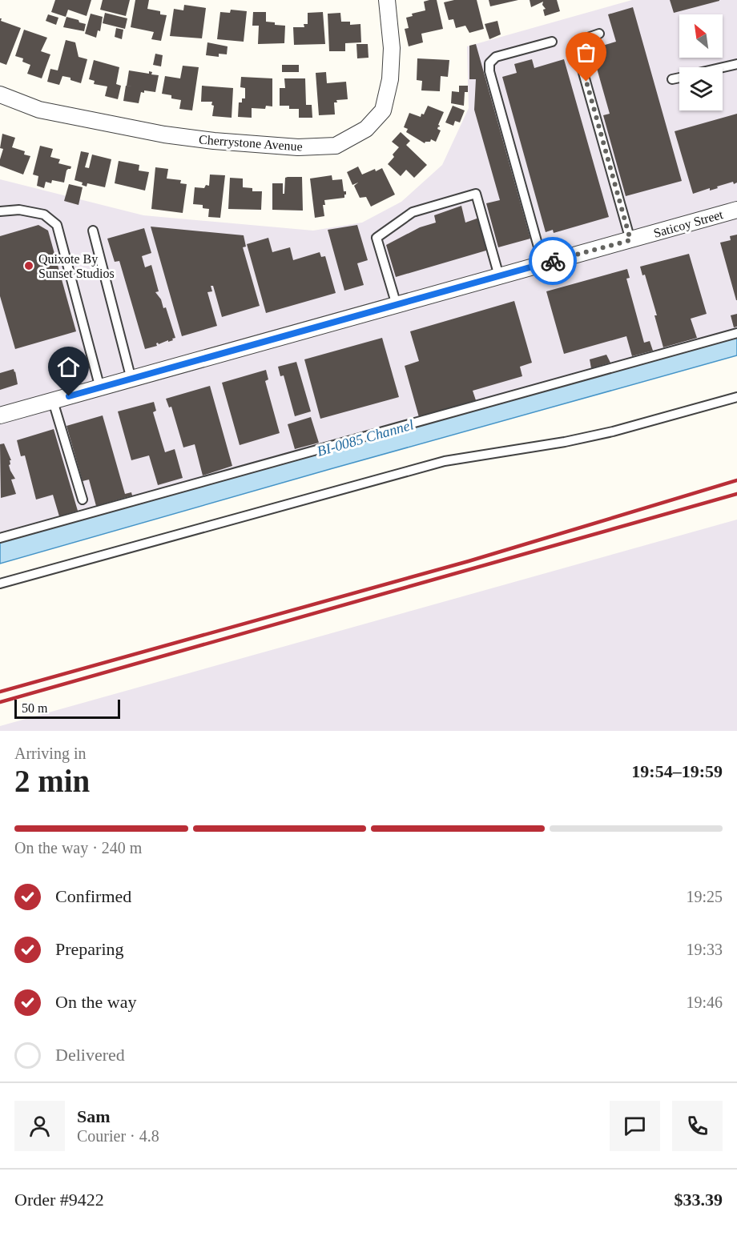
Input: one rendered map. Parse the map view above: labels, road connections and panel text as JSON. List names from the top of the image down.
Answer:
{
  "streets": {
    "street": ["Cherrystone Avenue", "Saticoy Street"]
  },
  "water": ["BI-0085 Channel"],
  "places": ["Quixote By Sunset Studios"],
  "scale_bar": "50 m",
  "north": "top left",
  "page": {
    "scale": "50 m",
    "heading": ["2 min", "Arriving in", "19:54–19:59"],
    "panel": [
      "Sam",
      "Courier · 4.8",
      "Order #9422",
      "$33.39"
    ],
    "bar": "On the way · 240 m",
    "list": [
      ["Confirmed", "19:25"],
      ["Preparing", "19:33"],
      ["On the way", "19:46"],
      "Delivered"
    ]
  }
}
